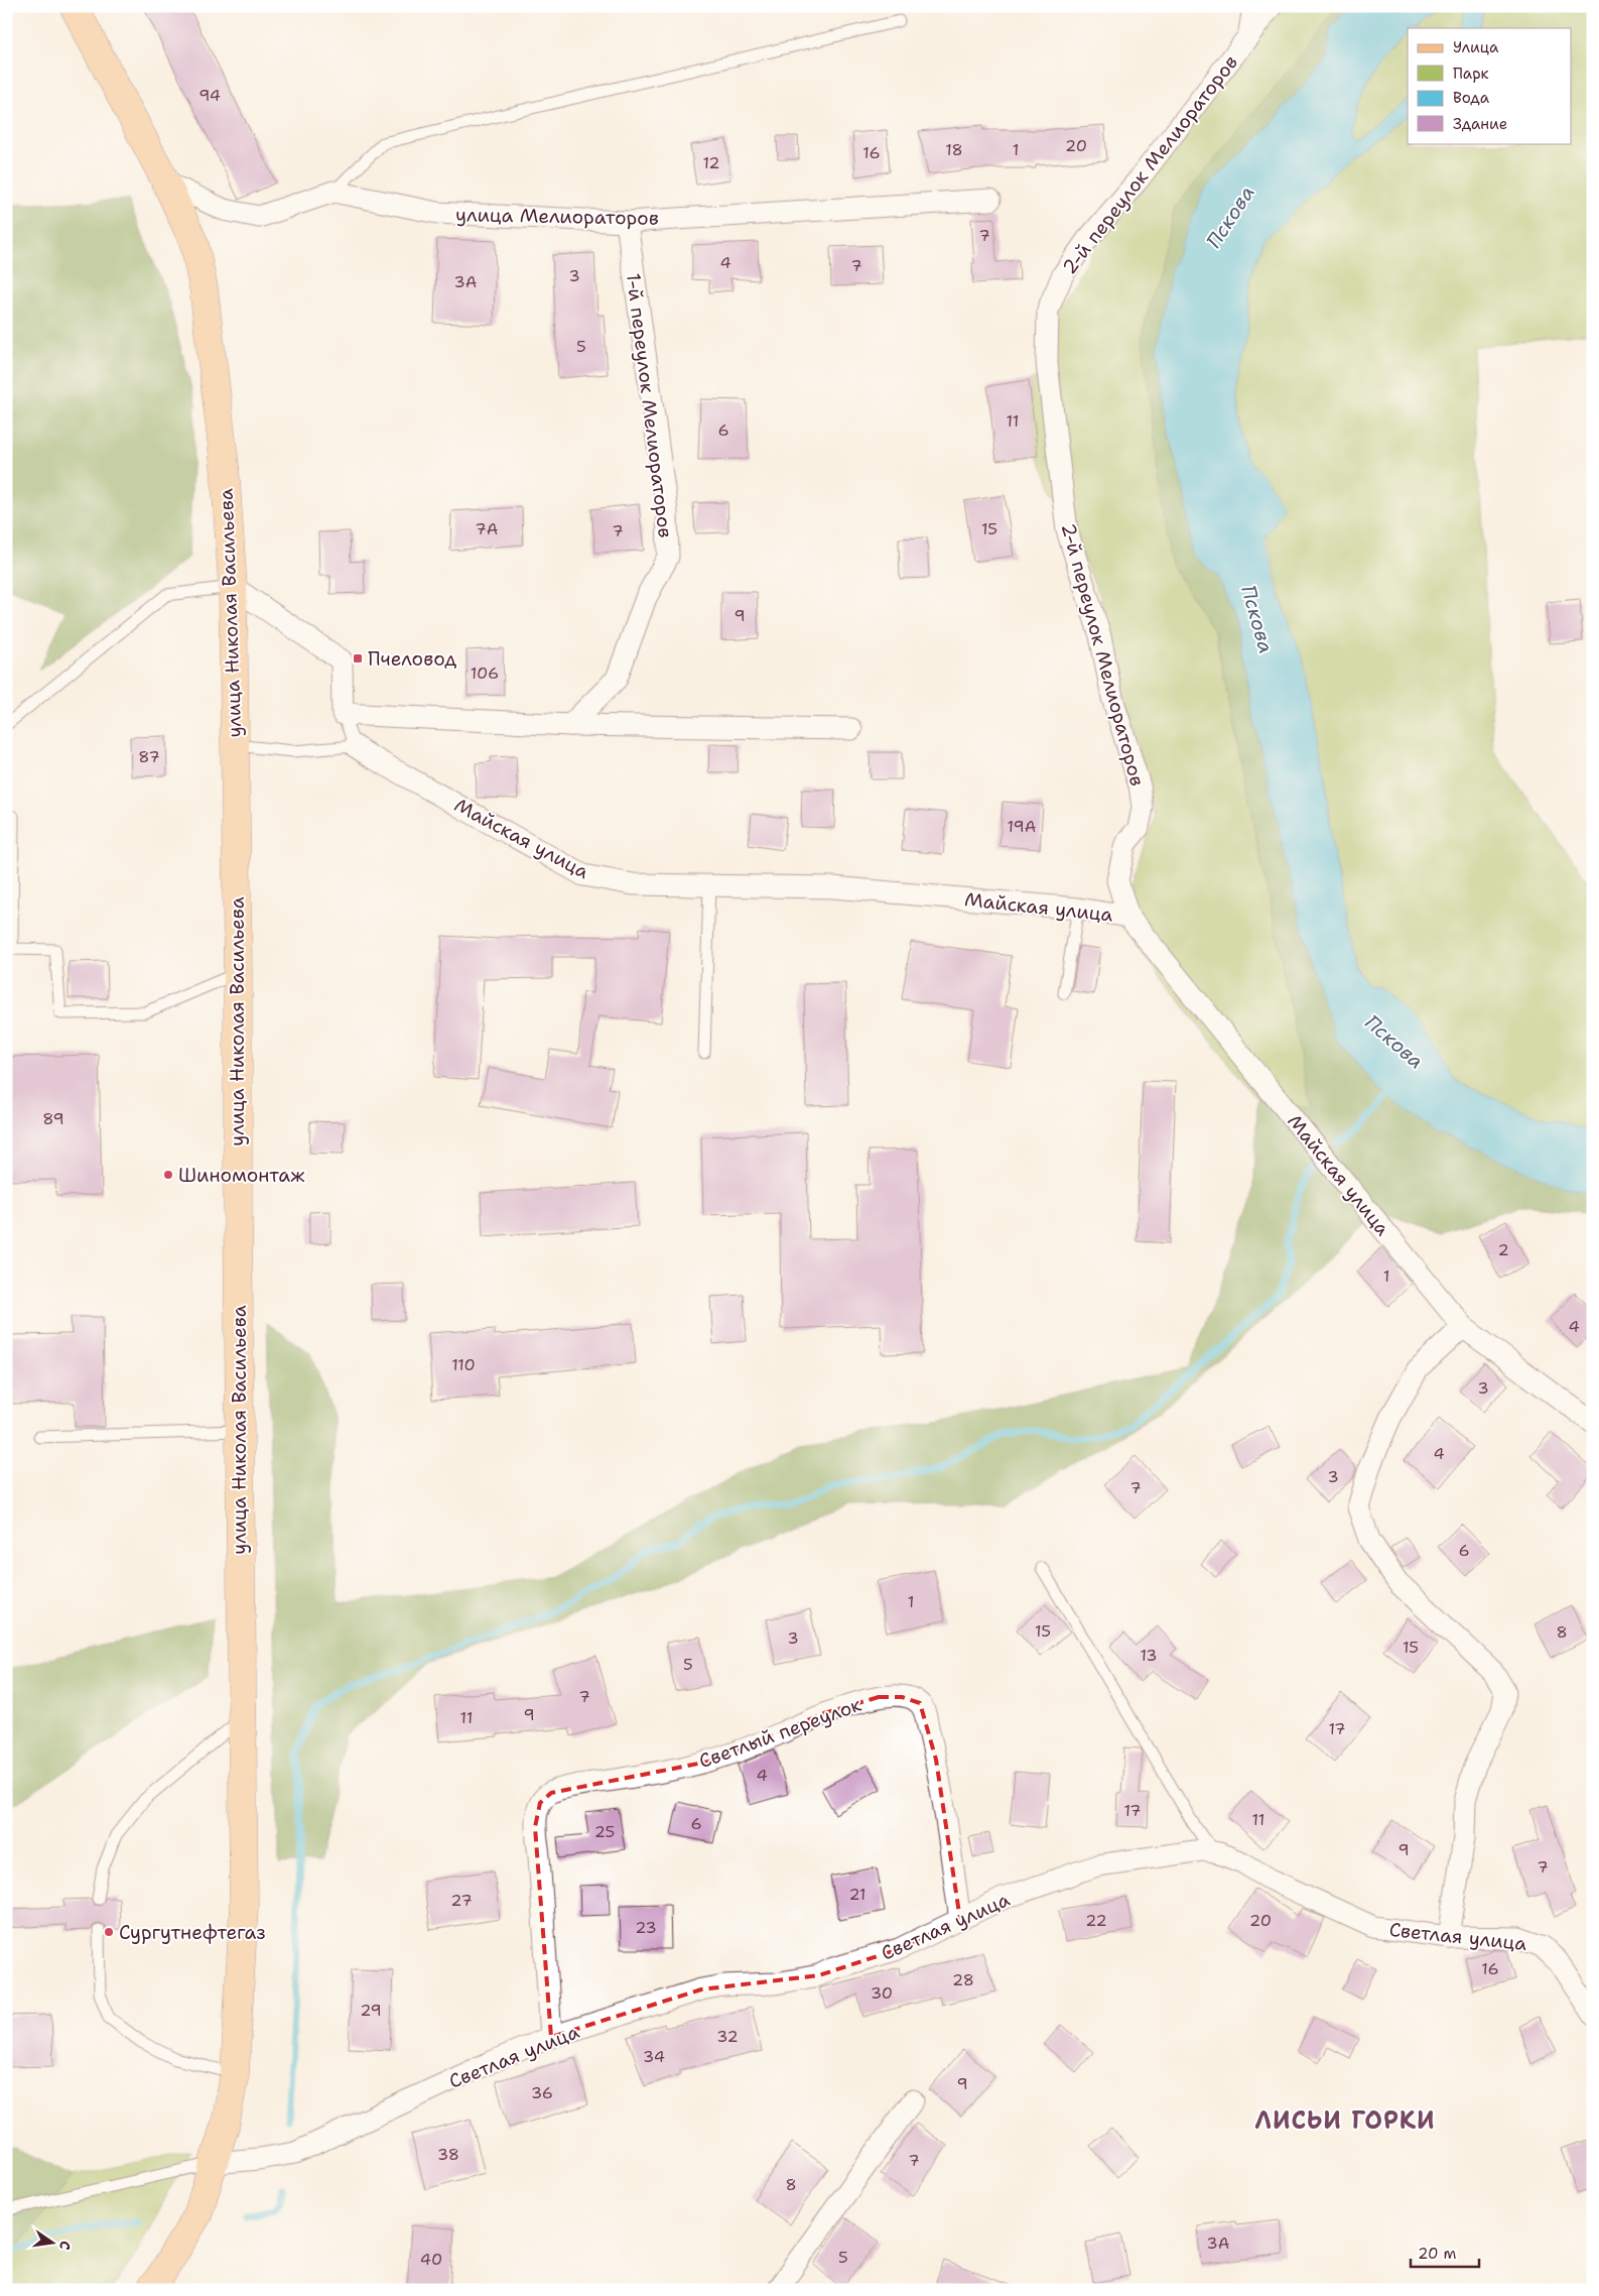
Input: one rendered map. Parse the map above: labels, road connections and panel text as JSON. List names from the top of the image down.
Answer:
{
  "streets": {
    "main road": ["улица Николая Васильева"],
    "street": [
      "2-й переулок Мелиораторов",
      "улица Мелиораторов",
      "1-й переулок Мелиораторов",
      "Майская улица",
      "Светлый переулок",
      "Светлая улица"
    ]
  },
  "crossings": [
    ["2-й переулок Мелиораторов", "Майская улица"],
    ["улица Мелиораторов", "1-й переулок Мелиораторов"],
    ["улица Николая Васильева", "Светлая улица"],
    ["Светлый переулок", "Светлая улица"]
  ],
  "districts": ["ЛИСЬИ ГОРКИ"],
  "water": ["Пскова"],
  "places": {
    "transit": ["Пчеловод"],
    "other": ["Шиномонтаж", "Сургутнефтегаз"]
  },
  "house_numbers": [
    "94",
    "20",
    "18",
    "1",
    "16",
    "12",
    "7",
    "4",
    "7",
    "3",
    "3А",
    "5",
    "11",
    "6",
    "7А",
    "15",
    "7",
    "9",
    "106",
    "87",
    "19А",
    "89",
    "2",
    "1",
    "4",
    "110",
    "3",
    "4",
    "3",
    "7",
    "6",
    "1",
    "15",
    "8",
    "3",
    "15",
    "13",
    "5",
    "7",
    "9",
    "11",
    "17",
    "4",
    "17",
    "11",
    "6",
    "25",
    "9",
    "7",
    "21",
    "27",
    "22",
    "20",
    "23",
    "16",
    "28",
    "30",
    "29",
    "32",
    "34",
    "9",
    "36",
    "38",
    "7",
    "8",
    "3А",
    "5",
    "40"
  ],
  "legend": [
    "Улица",
    "Парк",
    "Вода",
    "Здание"
  ],
  "scale_bar": "20 m",
  "north": "right"
}
